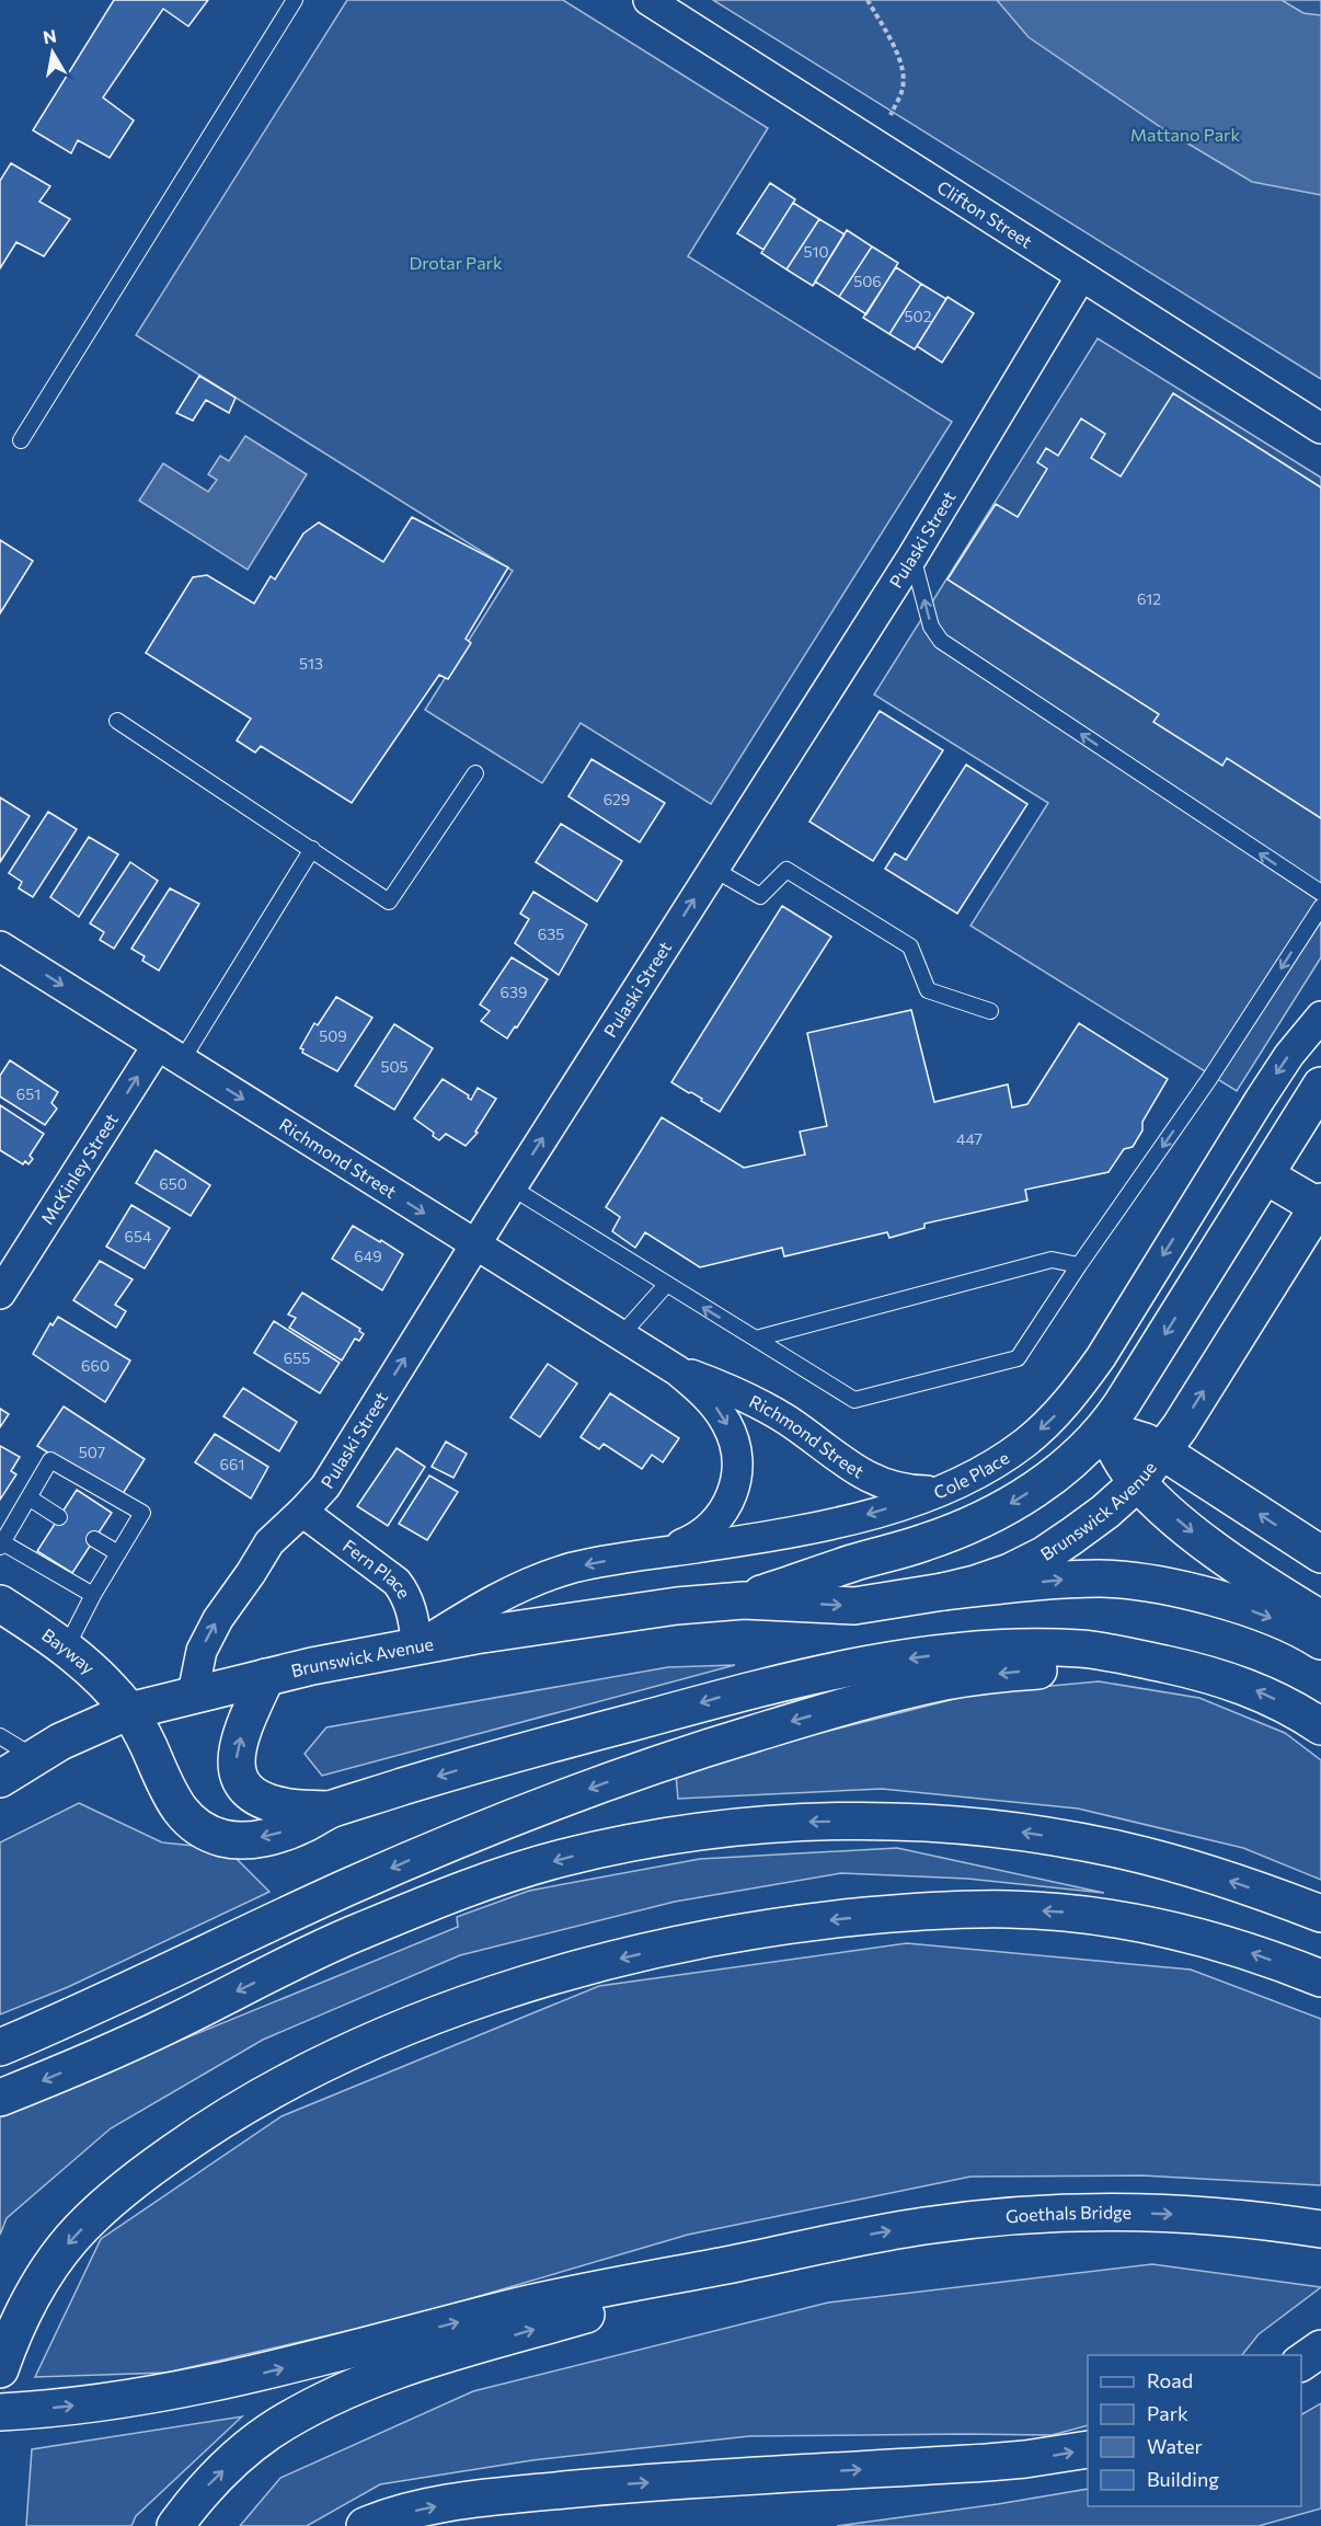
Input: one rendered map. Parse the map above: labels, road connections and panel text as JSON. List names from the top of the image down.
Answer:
{
  "streets": {
    "main road": ["Brunswick Avenue", "Bayway", "Goethals Bridge"],
    "street": [
      "Clifton Street",
      "Pulaski Street",
      "Richmond Street",
      "McKinley Street",
      "Cole Place",
      "Fern Place"
    ]
  },
  "crossings": [
    ["Clifton Street", "Pulaski Street"],
    ["Pulaski Street", "Richmond Street"],
    ["Pulaski Street", "Brunswick Avenue"],
    ["Pulaski Street", "Fern Place"],
    ["Richmond Street", "McKinley Street"],
    ["Richmond Street", "Cole Place"],
    ["Cole Place", "Brunswick Avenue"],
    ["Cole Place", "Fern Place"],
    ["Brunswick Avenue", "Fern Place"],
    ["Brunswick Avenue", "Bayway"]
  ],
  "one_way": [
    "Pulaski Street",
    "McKinley Street",
    "Cole Place",
    "Bayway"
  ],
  "parks": ["Mattano Park", "Drotar Park"],
  "house_numbers": [
    "510",
    "506",
    "502",
    "612",
    "513",
    "629",
    "635",
    "639",
    "509",
    "505",
    "651",
    "447",
    "650",
    "654",
    "649",
    "655",
    "660",
    "507",
    "661"
  ],
  "legend": [
    "Road",
    "Park",
    "Water",
    "Building"
  ],
  "north": "top"
}
